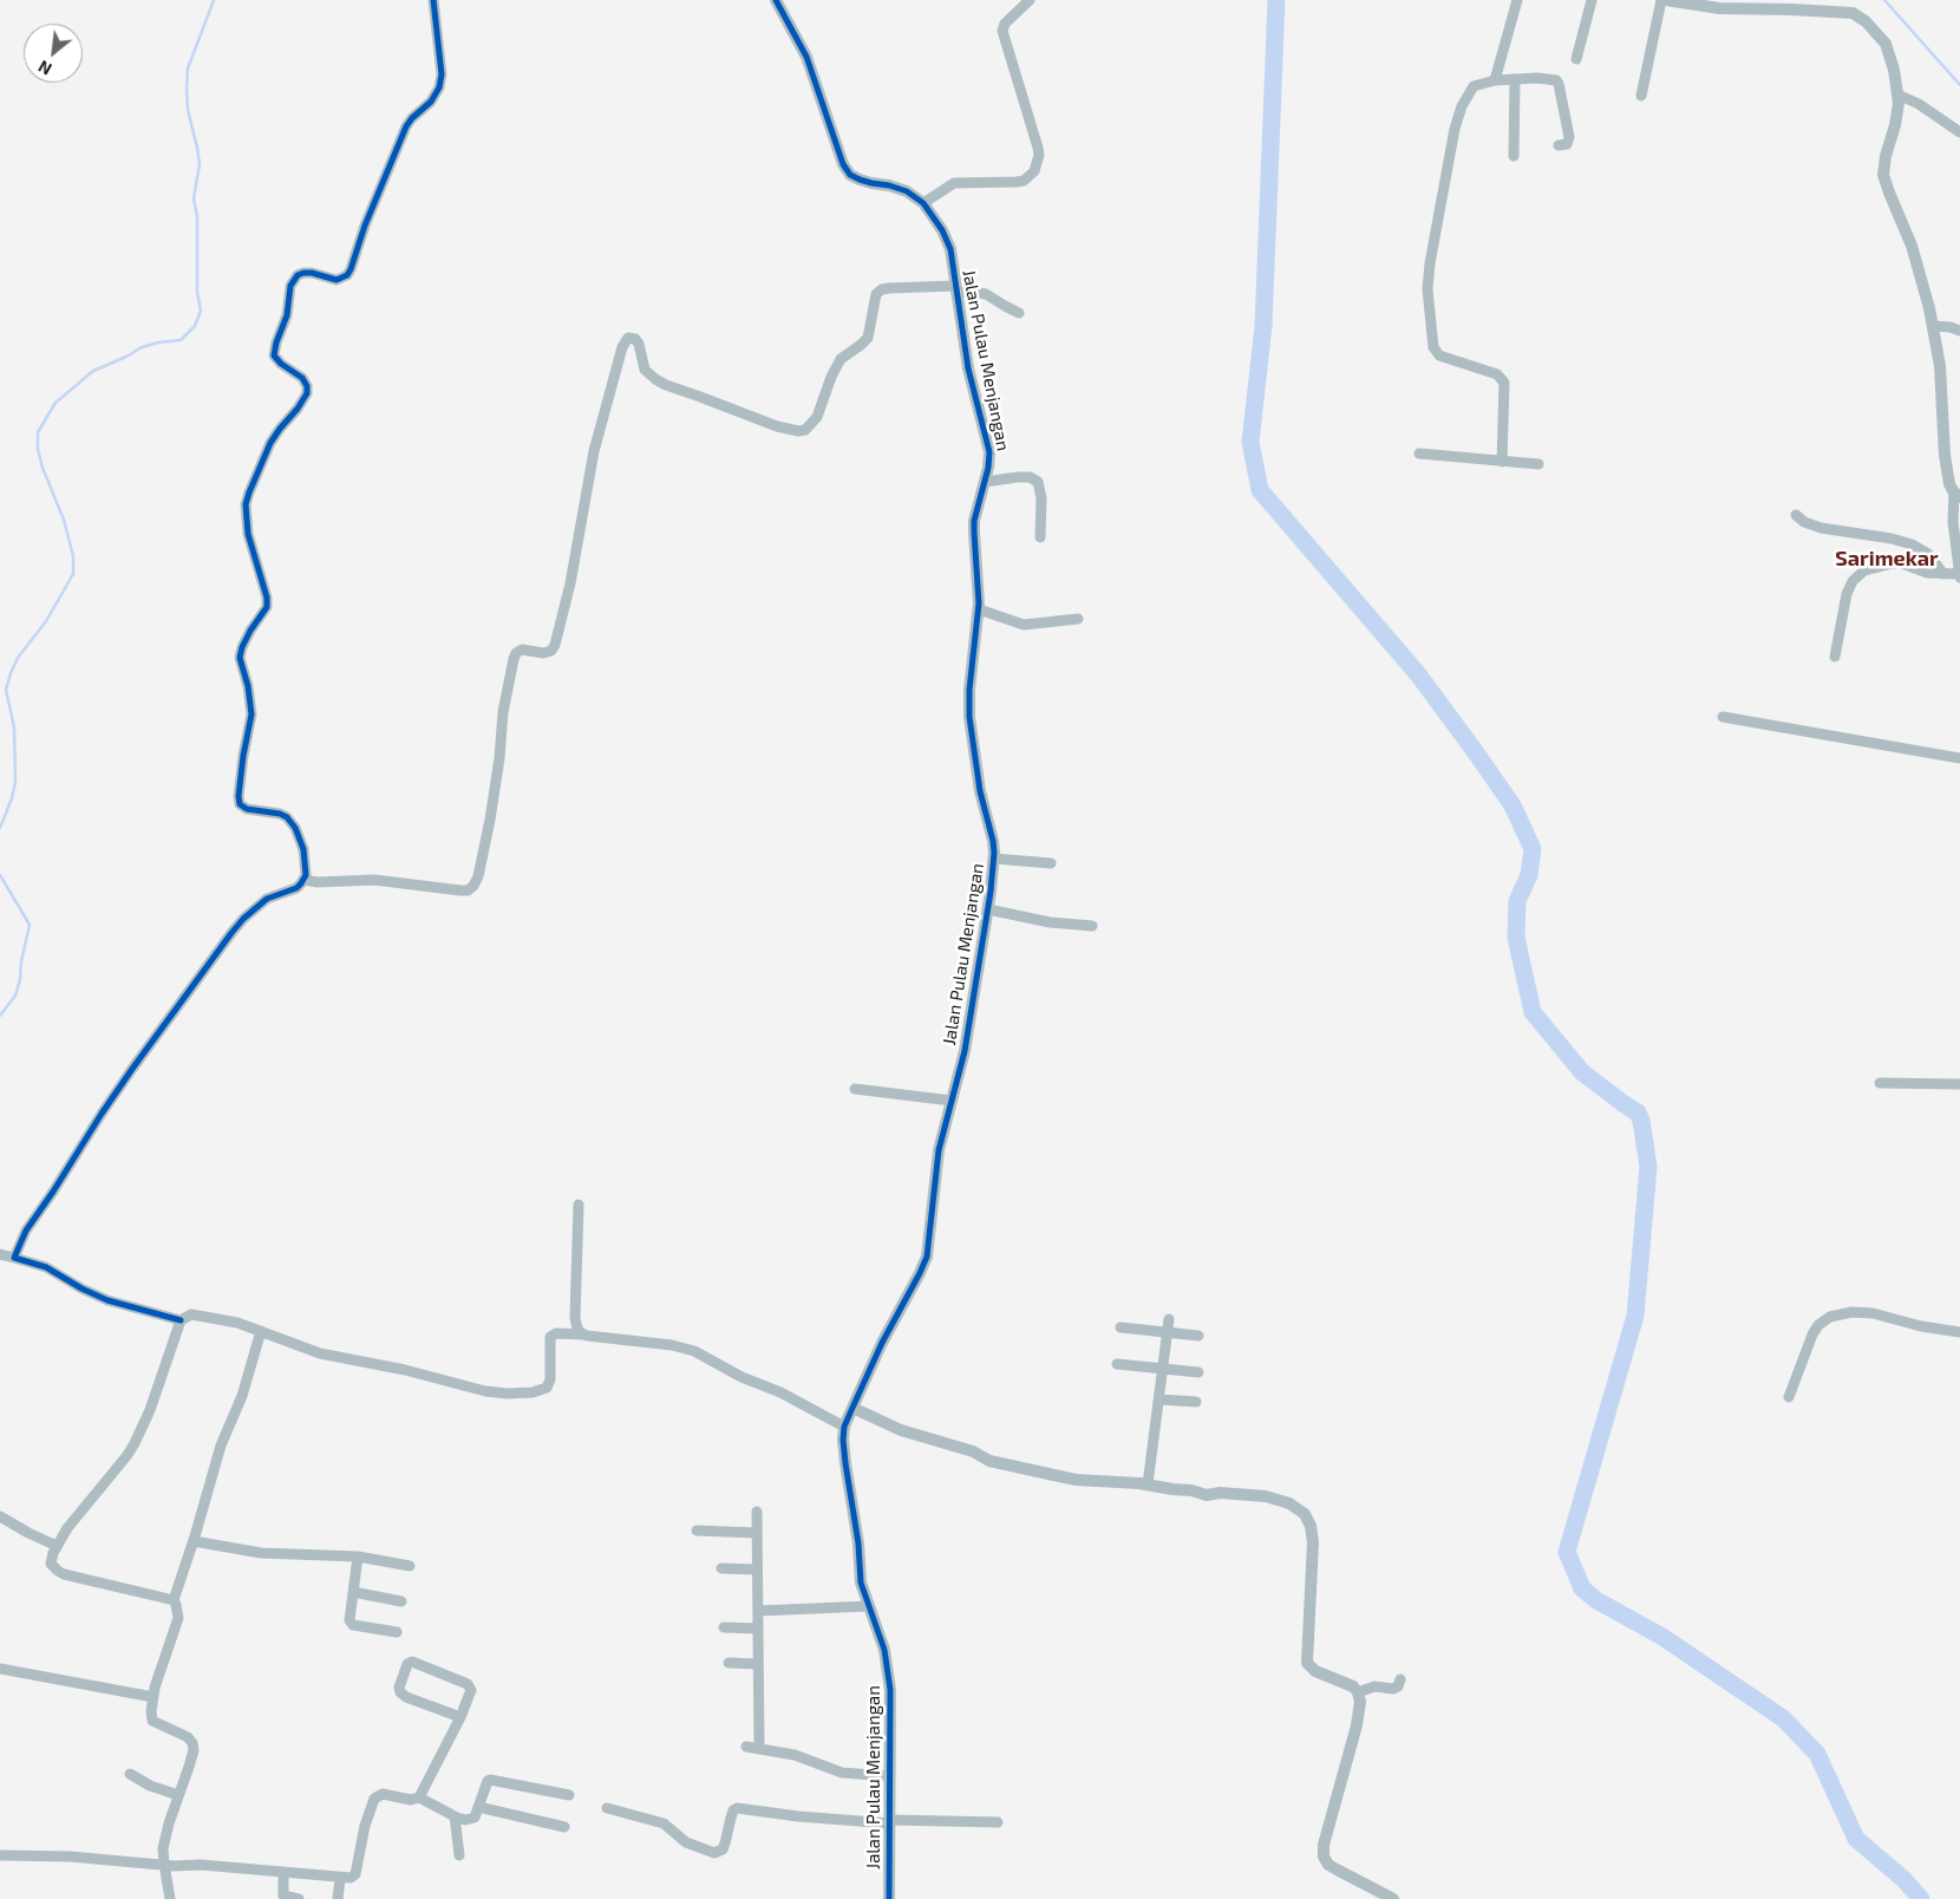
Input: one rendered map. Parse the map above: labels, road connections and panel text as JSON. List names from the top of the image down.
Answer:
{
  "streets": {
    "street": ["Jalan Pulau Menjangan"]
  },
  "districts": ["Sarimekar"],
  "north": "bottom left"
}
